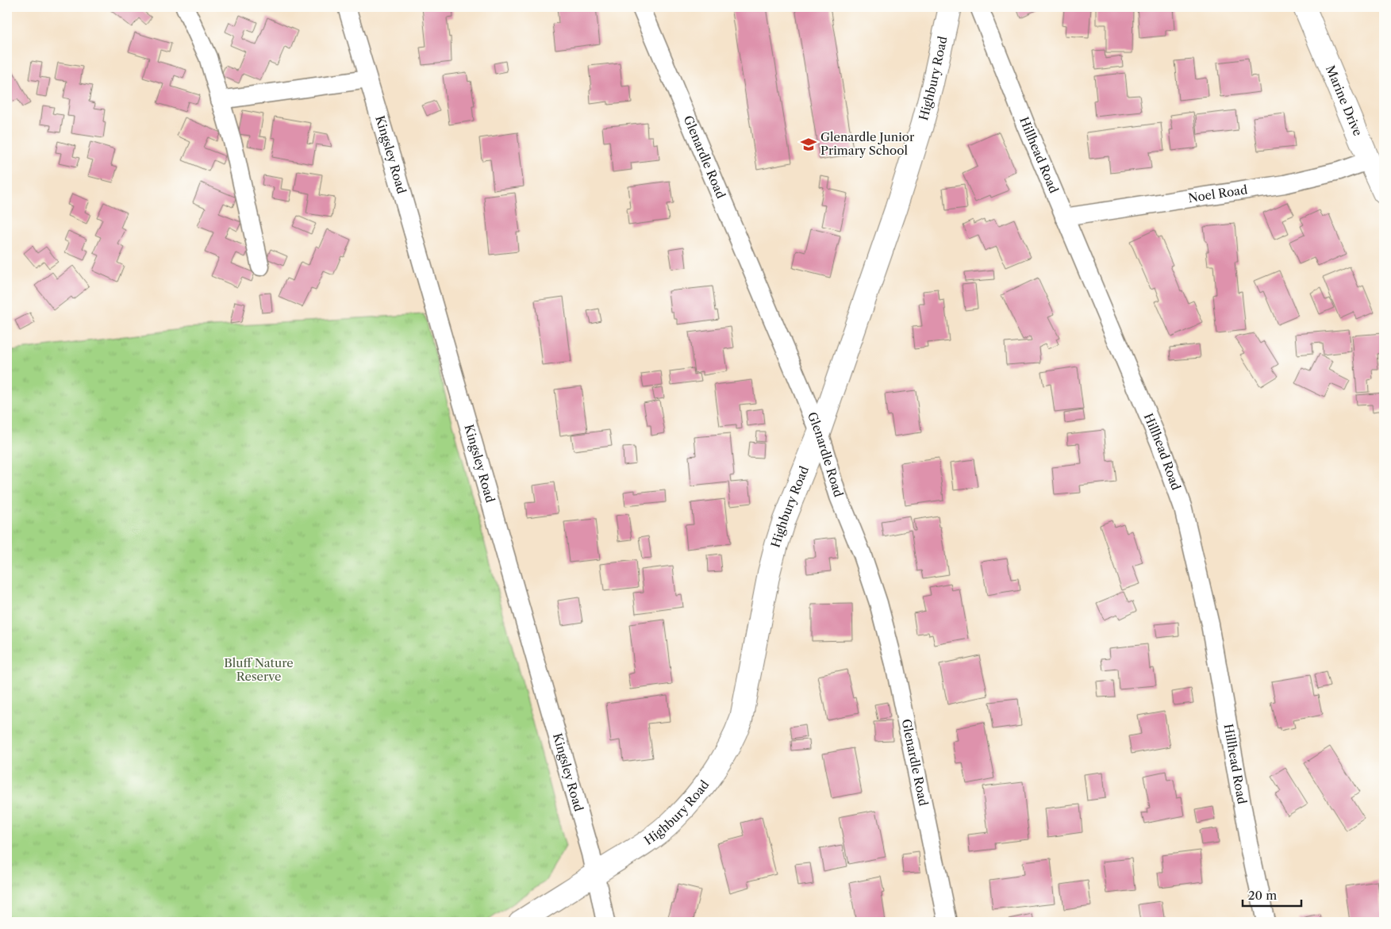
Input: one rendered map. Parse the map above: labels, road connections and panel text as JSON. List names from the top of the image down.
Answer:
{
  "streets": {
    "street": [
      "Highbury Road",
      "Marine Drive",
      "Kingsley Road",
      "Hillhead Road",
      "Glenardle Road",
      "Noel Road"
    ]
  },
  "crossings": [
    ["Highbury Road", "Kingsley Road"],
    ["Highbury Road", "Glenardle Road"],
    ["Marine Drive", "Noel Road"],
    ["Hillhead Road", "Noel Road"]
  ],
  "parks": ["Bluff Nature Reserve"],
  "places": {
    "school or university": ["Glenardle Junior Primary School"]
  },
  "scale_bar": "20 m"
}
